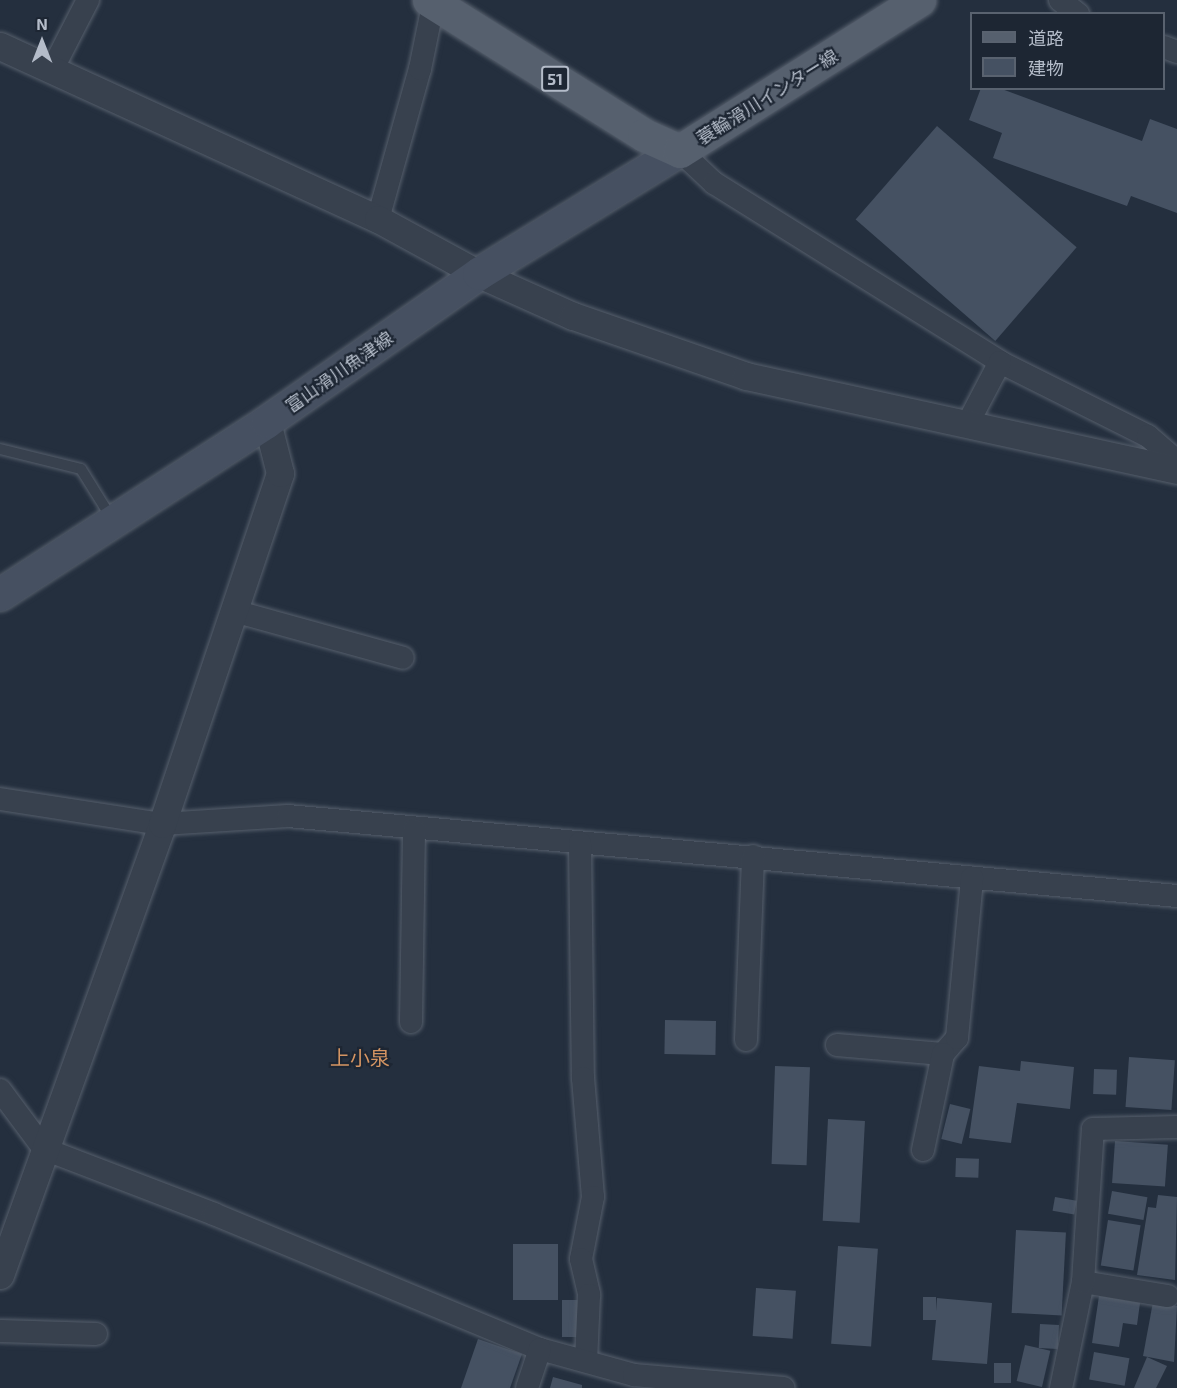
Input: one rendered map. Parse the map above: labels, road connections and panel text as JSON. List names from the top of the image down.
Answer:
{
  "streets": {
    "main road": ["51", "蓑輪滑川インター線", "富山滑川魚津線"]
  },
  "crossings": [
    ["蓑輪滑川インター線", "富山滑川魚津線"]
  ],
  "districts": ["上小泉"],
  "legend": ["道路", "建物"],
  "north": "top"
}
